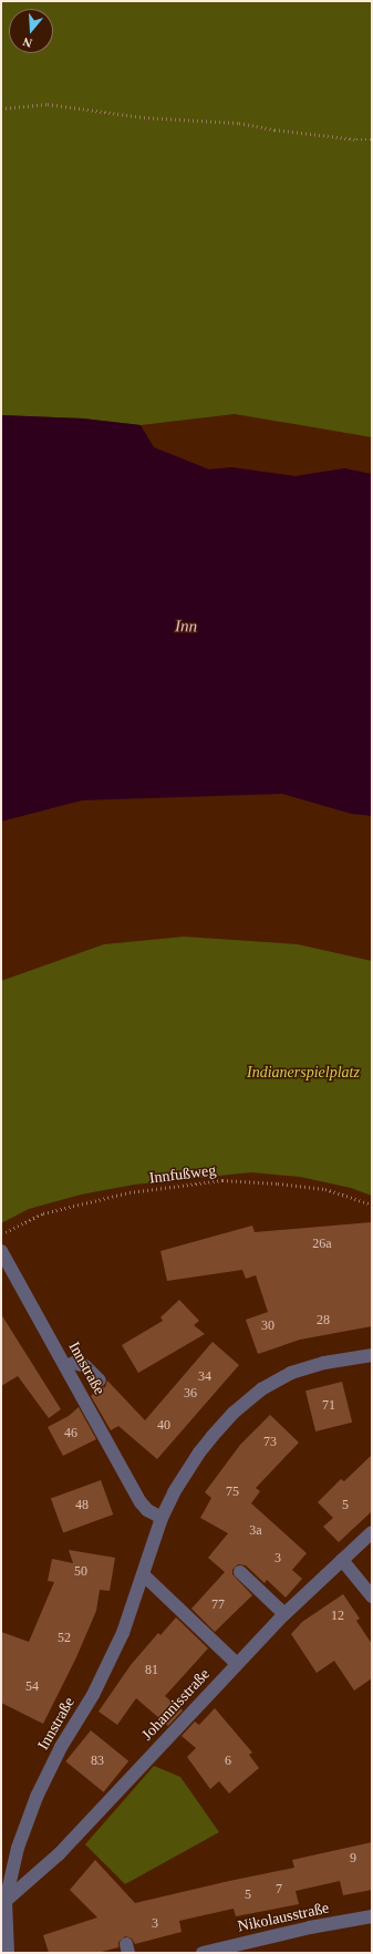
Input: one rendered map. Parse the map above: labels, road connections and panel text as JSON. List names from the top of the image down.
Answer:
{
  "streets": {
    "street": ["Innstraße", "Johannisstraße", "Nikolausstraße"],
    "path": ["Innfußweg"]
  },
  "crossings": [
    ["Innstraße", "Johannisstraße"]
  ],
  "water": ["Inn"],
  "parks": ["Indianerspielplatz"],
  "house_numbers": [
    "26a",
    "28",
    "30",
    "34",
    "36",
    "71",
    "40",
    "46",
    "73",
    "75",
    "48",
    "5",
    "3a",
    "3",
    "50",
    "77",
    "12",
    "52",
    "81",
    "54",
    "83",
    "6",
    "9",
    "7",
    "5",
    "3"
  ],
  "north": "bottom"
}
